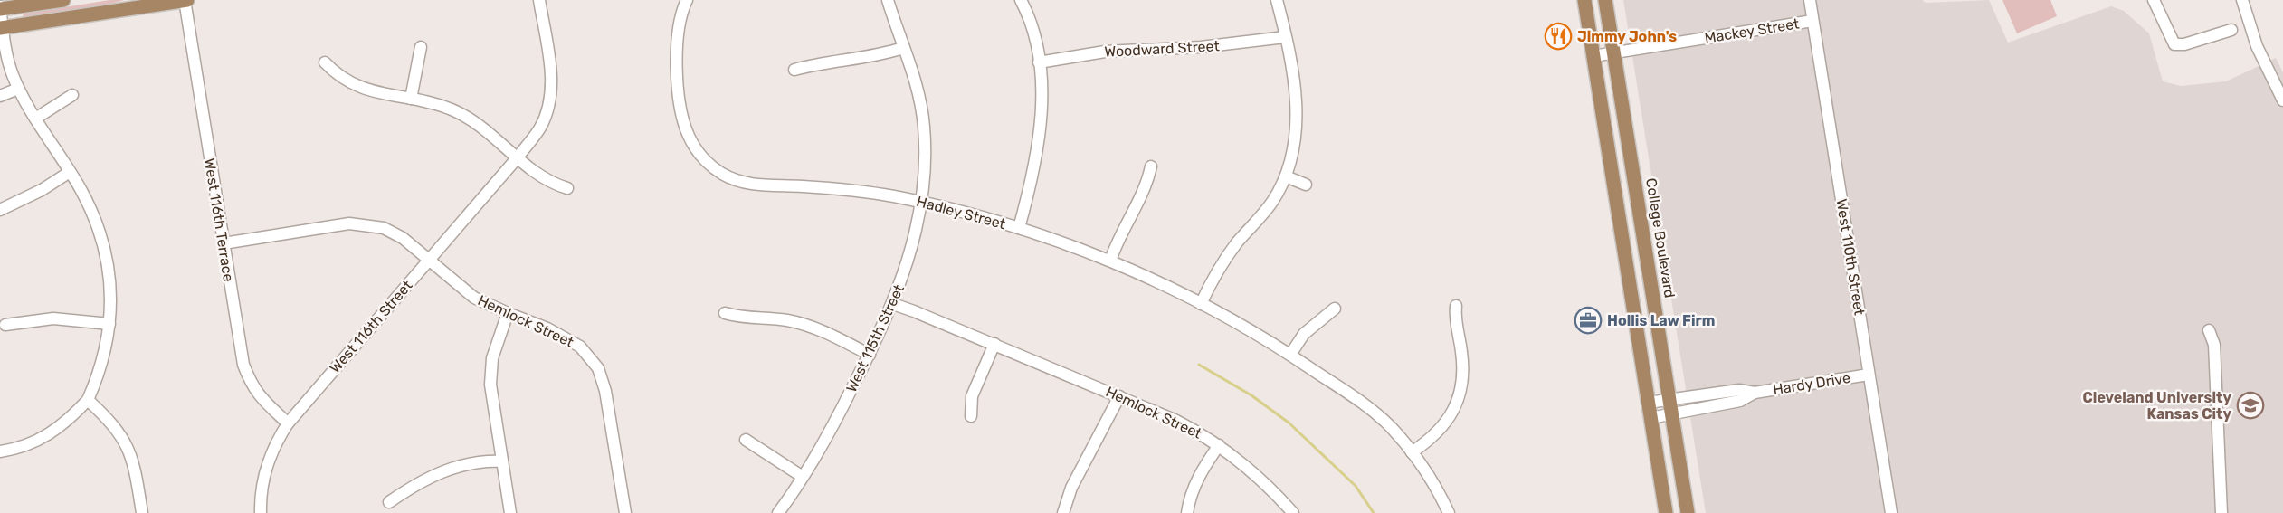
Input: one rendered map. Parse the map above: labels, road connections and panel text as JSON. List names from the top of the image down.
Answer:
{
  "streets": {
    "main road": ["College Boulevard"],
    "street": [
      "Mackey Street",
      "Woodward Street",
      "Hadley Street",
      "West 116th Terrace",
      "West 110th Street",
      "Hemlock Street",
      "West 116th Street",
      "West 115th Street",
      "Hardy Drive"
    ]
  },
  "crossings": [
    ["Mackey Street", "College Boulevard"],
    ["Mackey Street", "West 110th Street"],
    ["Hadley Street", "West 115th Street"],
    ["West 116th Terrace", "Hemlock Street"],
    ["West 116th Terrace", "West 116th Street"],
    ["College Boulevard", "Hardy Drive"],
    ["West 110th Street", "Hardy Drive"],
    ["Hemlock Street", "West 116th Street"],
    ["Hemlock Street", "West 115th Street"]
  ],
  "places": {
    "restaurant": ["Jimmy John's"],
    "office": ["Hollis Law Firm"],
    "school or university": ["Cleveland University Kansas City"]
  }
}
